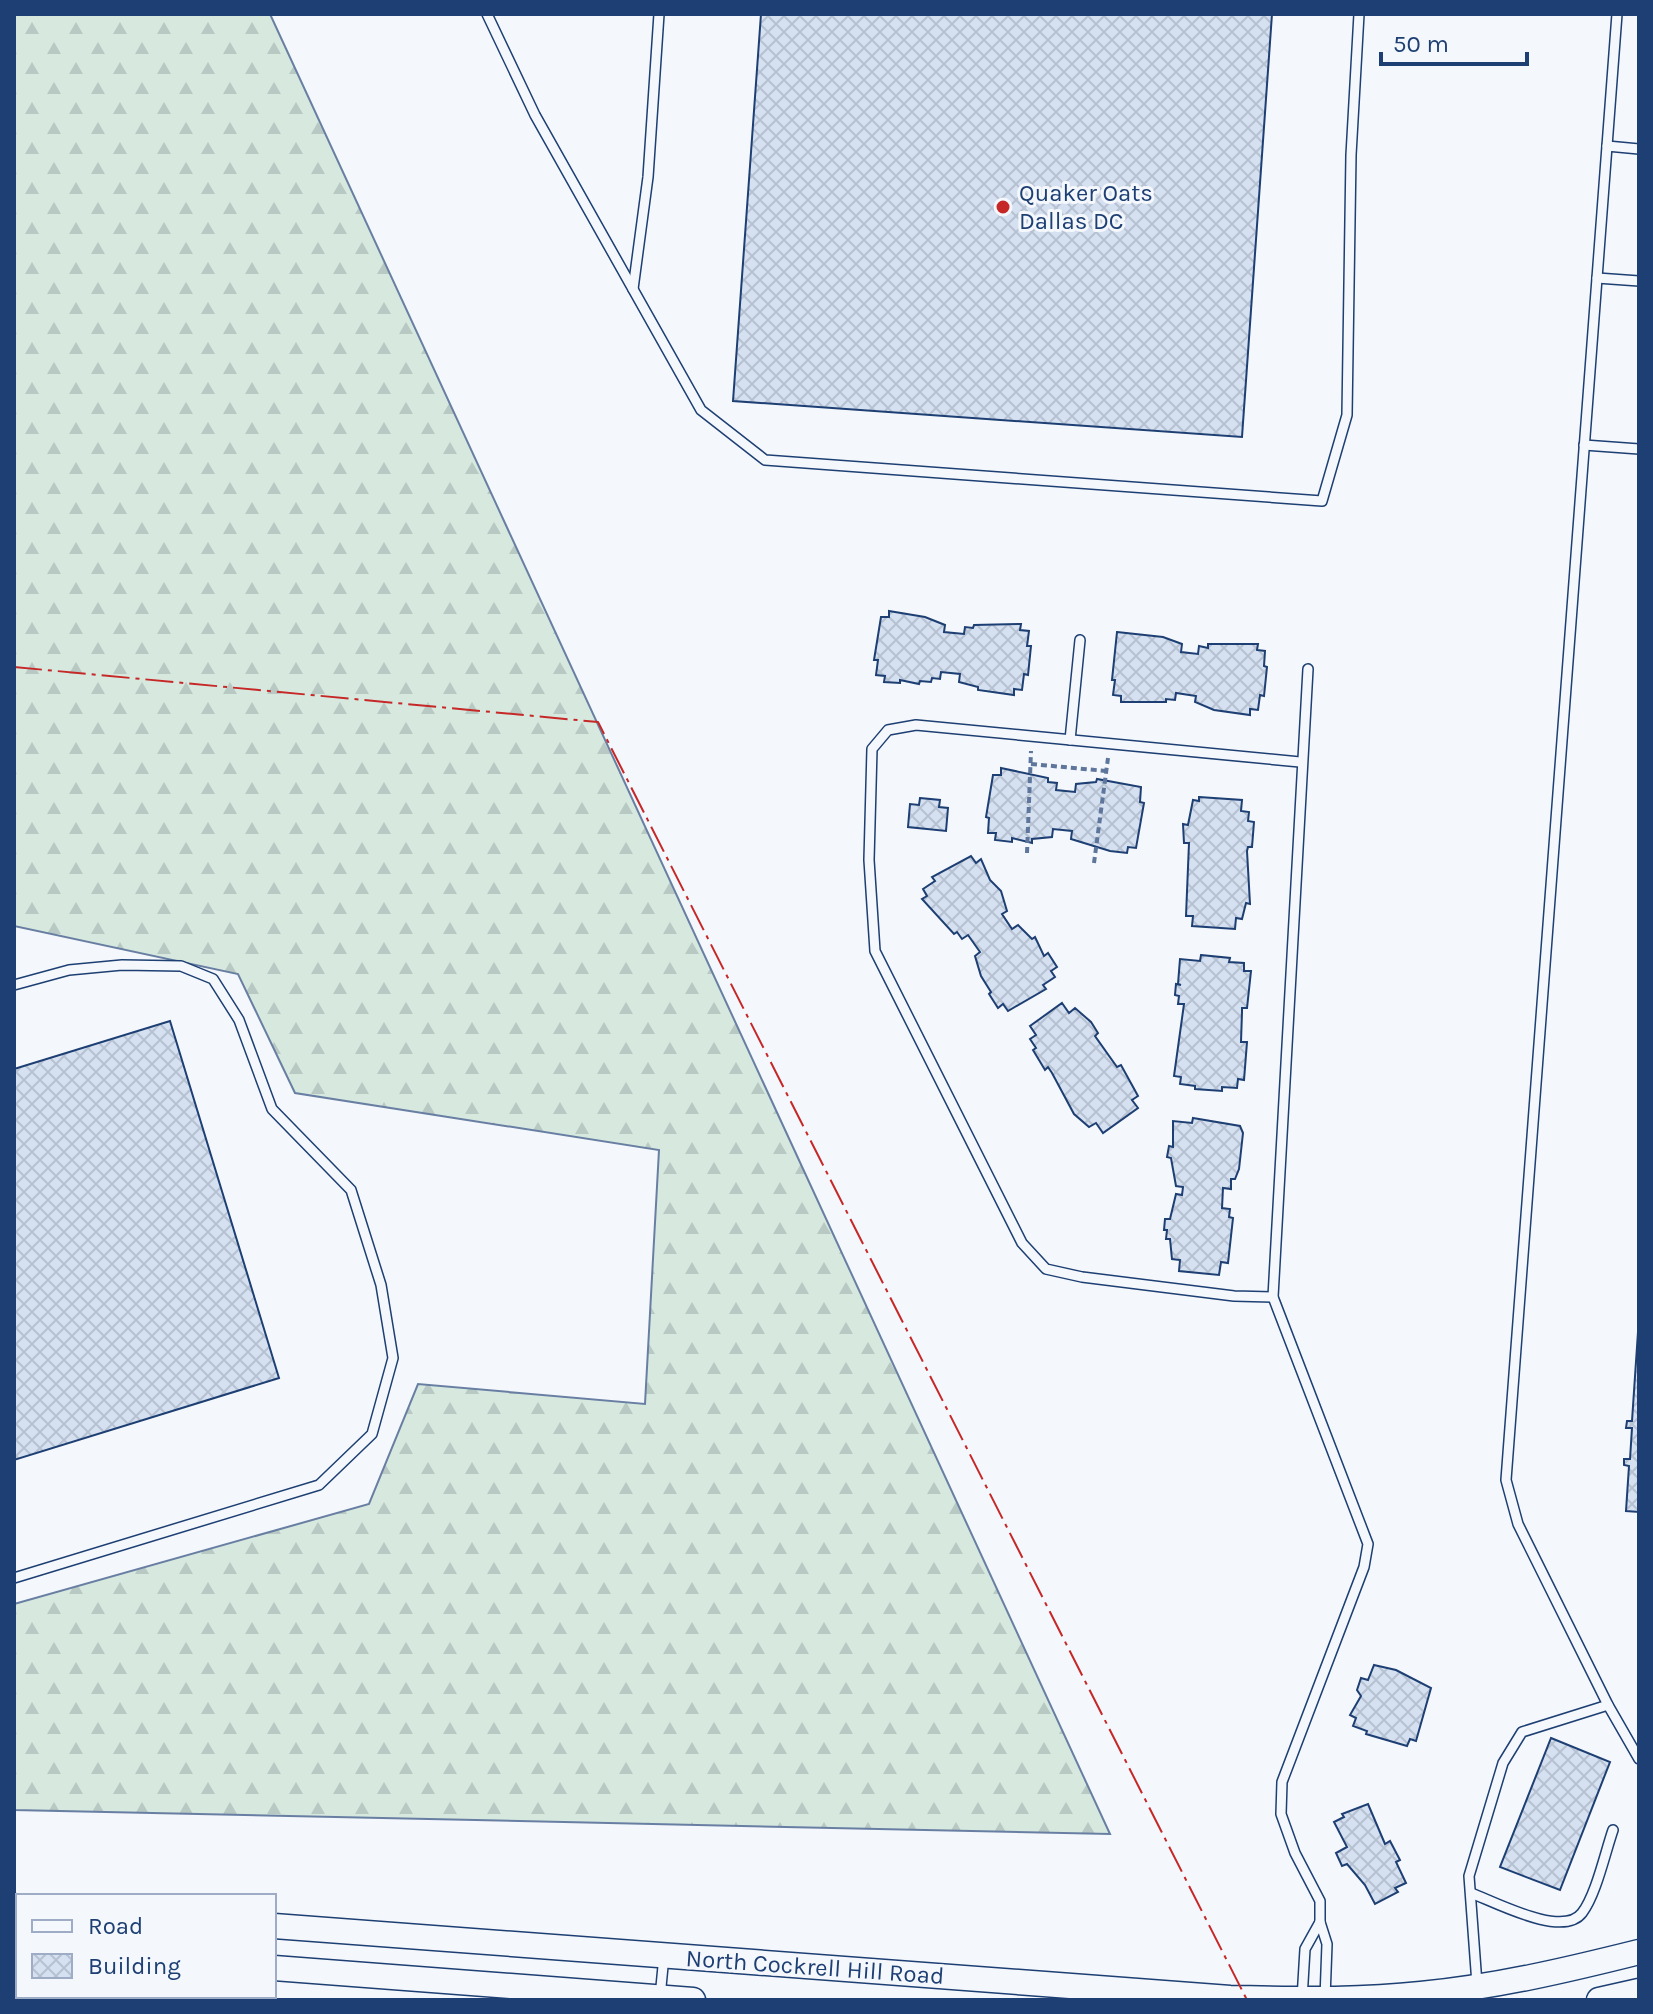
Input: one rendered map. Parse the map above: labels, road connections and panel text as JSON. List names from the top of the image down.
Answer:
{
  "streets": {
    "main road": ["North Cockrell Hill Road"]
  },
  "places": ["Quaker Oats Dallas DC"],
  "legend": ["Road", "Building"],
  "scale_bar": "50 m"
}
